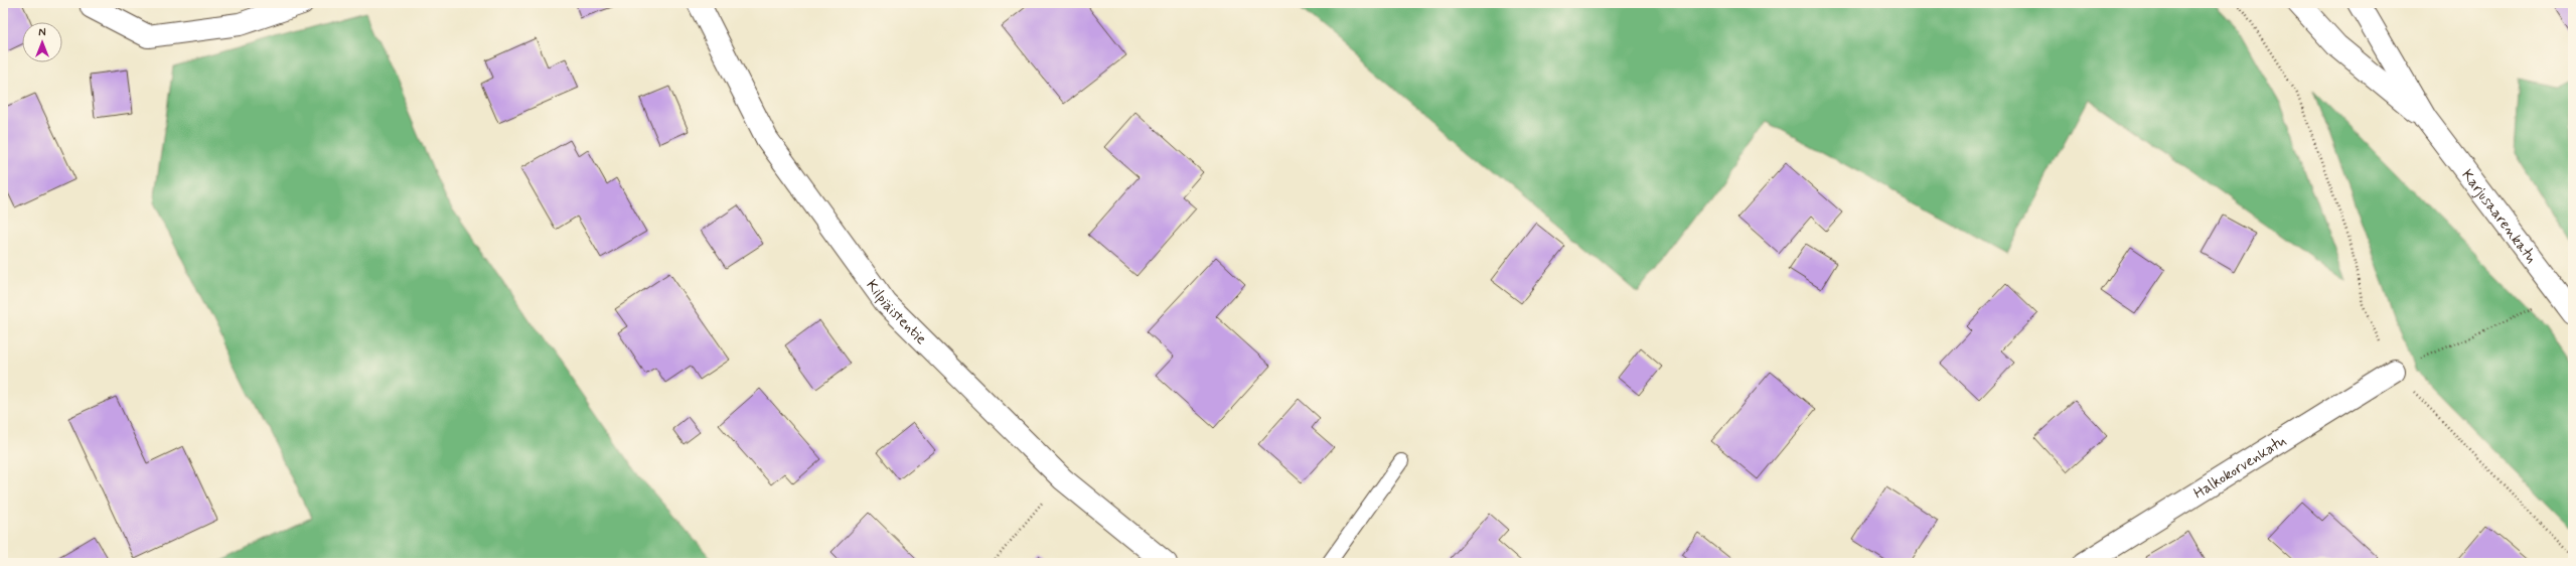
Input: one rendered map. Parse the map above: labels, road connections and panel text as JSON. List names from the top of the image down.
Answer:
{
  "streets": {
    "street": ["Karjusaarenkatu", "Kilpiäistentie", "Halkokorvenkatu"]
  },
  "north": "top"
}
